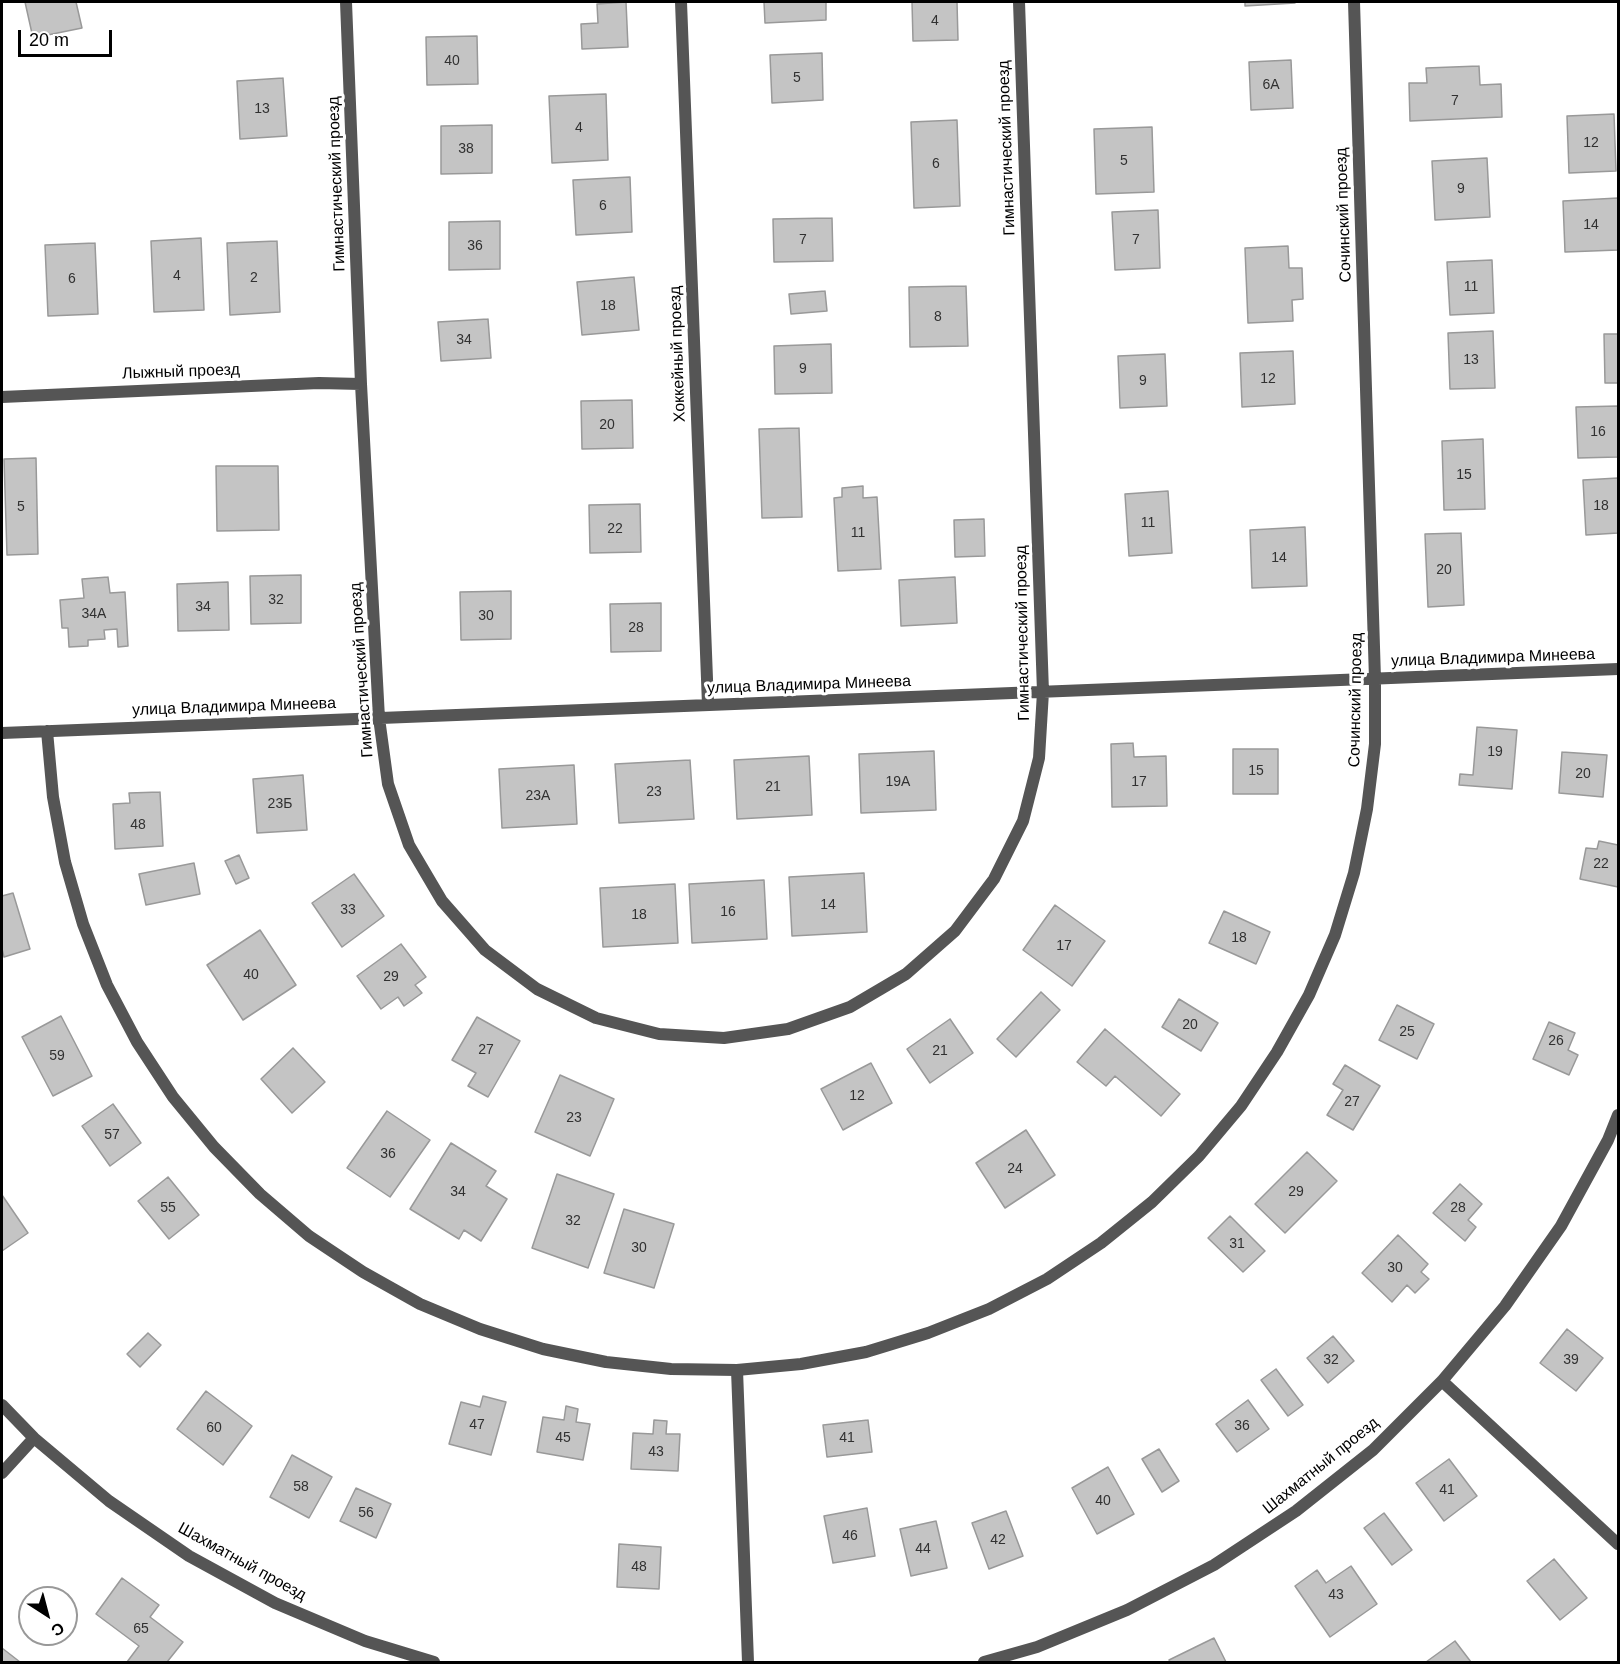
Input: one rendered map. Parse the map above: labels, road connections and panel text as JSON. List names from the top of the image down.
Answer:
{
  "streets": {
    "street": [
      "Гимнастический проезд",
      "Сочинский проезд",
      "Хоккейный проезд",
      "Лыжный проезд",
      "улица Владимира Минеева",
      "Шахматный проезд"
    ]
  },
  "crossings": [
    ["Гимнастический проезд", "Лыжный проезд"],
    ["Гимнастический проезд", "улица Владимира Минеева"],
    ["Сочинский проезд", "улица Владимира Минеева"],
    ["Хоккейный проезд", "улица Владимира Минеева"]
  ],
  "house_numbers": [
    "4",
    "40",
    "5",
    "6А",
    "7",
    "13",
    "4",
    "12",
    "38",
    "5",
    "6",
    "9",
    "6",
    "14",
    "7",
    "7",
    "36",
    "4",
    "2",
    "6",
    "11",
    "18",
    "8",
    "34",
    "13",
    "9",
    "12",
    "9",
    "20",
    "16",
    "15",
    "18",
    "5",
    "11",
    "22",
    "11",
    "14",
    "20",
    "32",
    "34",
    "34А",
    "30",
    "28",
    "19",
    "15",
    "20",
    "19А",
    "17",
    "21",
    "23",
    "23А",
    "23Б",
    "48",
    "22",
    "14",
    "33",
    "16",
    "18",
    "18",
    "17",
    "40",
    "29",
    "20",
    "25",
    "26",
    "27",
    "21",
    "59",
    "12",
    "27",
    "23",
    "57",
    "36",
    "24",
    "34",
    "29",
    "55",
    "28",
    "32",
    "31",
    "30",
    "30",
    "32",
    "39",
    "47",
    "36",
    "60",
    "45",
    "41",
    "43",
    "58",
    "41",
    "40",
    "56",
    "46",
    "42",
    "44",
    "48",
    "43",
    "65"
  ],
  "scale_bar": "20 m",
  "north": "bottom right"
}
